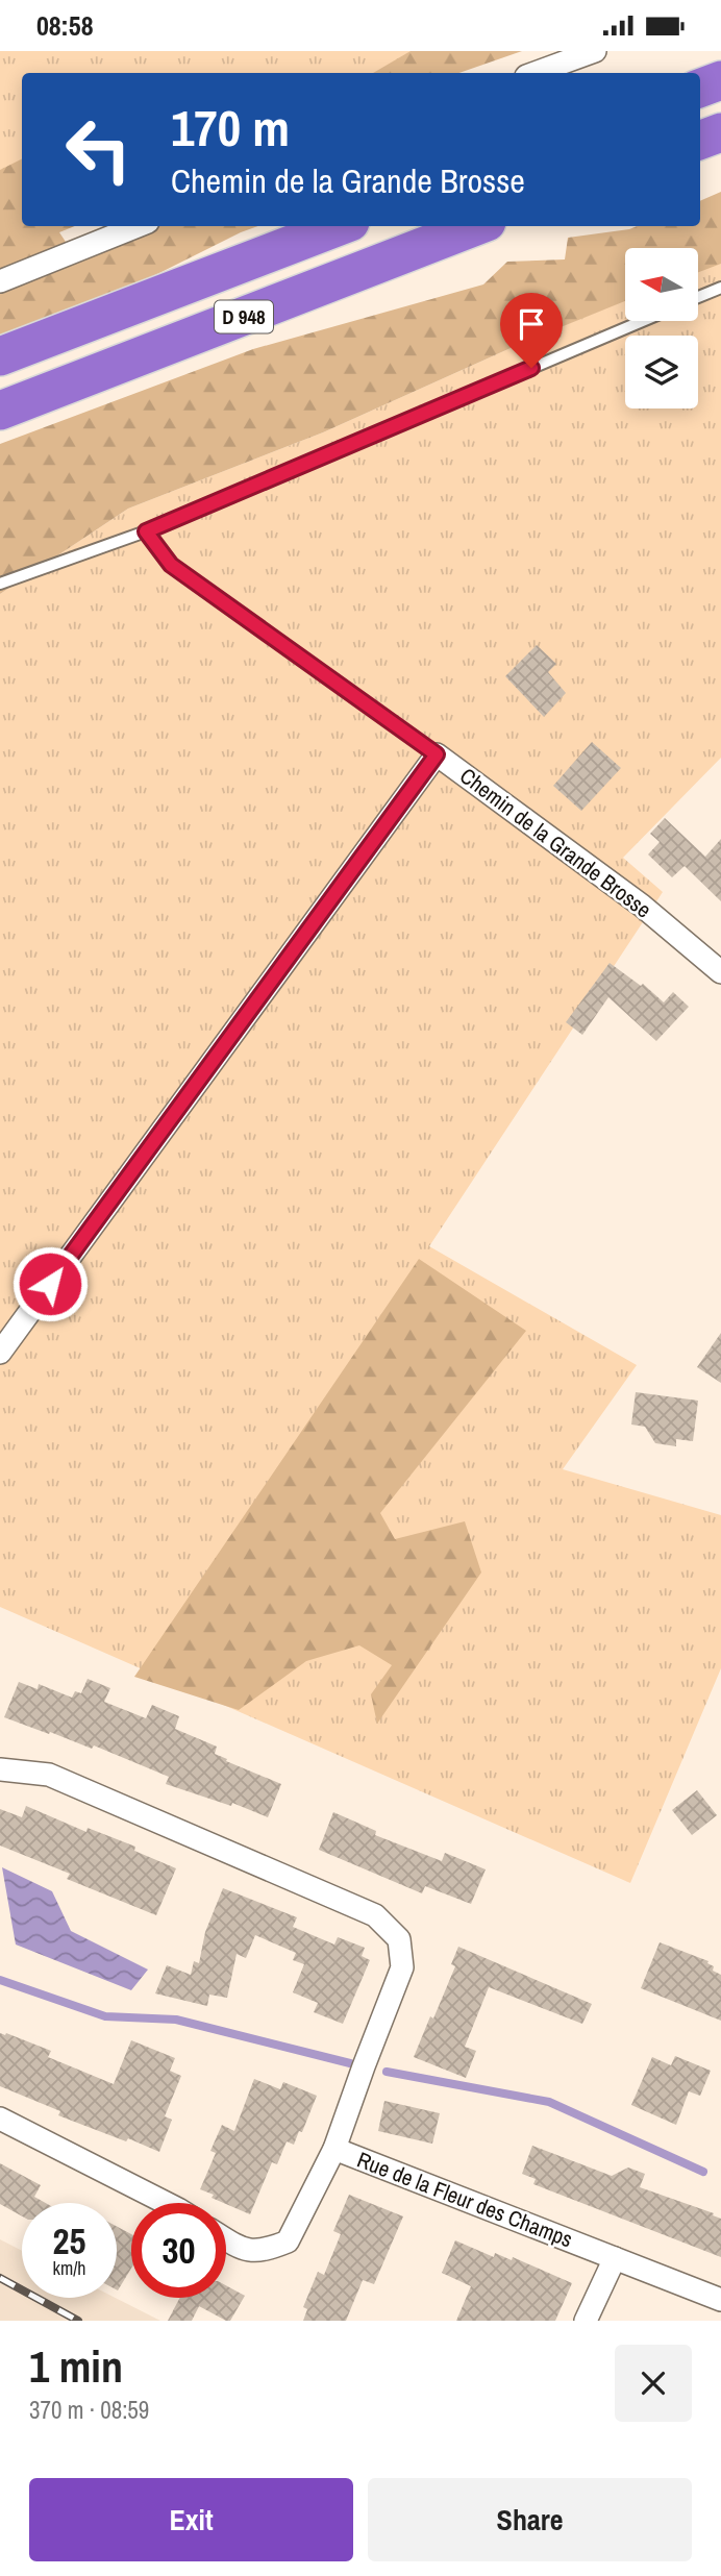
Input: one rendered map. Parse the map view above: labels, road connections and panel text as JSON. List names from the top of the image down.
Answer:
{
  "streets": {
    "highway": ["D 948"],
    "street": ["Chemin de la Grande Brosse", "Rue de la Fleur des Champs"]
  },
  "north": "left",
  "page": {
    "status": "08:58",
    "turn": ["170 m", "Chemin de la Grande Brosse"],
    "speed": "25 km/h",
    "limit": "30",
    "heading": ["1 min", "370 m · 08:59"],
    "buttons": ["Exit", "Share"]
  }
}
